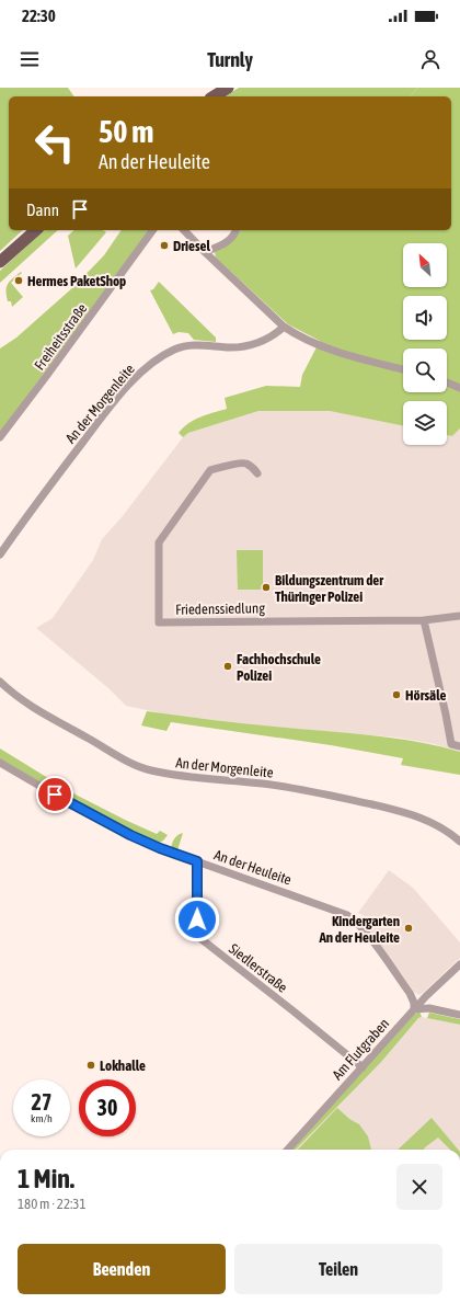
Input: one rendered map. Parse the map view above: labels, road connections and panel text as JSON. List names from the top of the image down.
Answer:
{
  "streets": {
    "street": [
      "Freiheitsstraße",
      "An der Morgenleite",
      "Friedenssiedlung",
      "An der Heuleite",
      "Siedlerstraße",
      "Am Flutgraben"
    ]
  },
  "crossings": [
    ["An der Heuleite", "Siedlerstraße"],
    ["An der Heuleite", "Am Flutgraben"],
    ["Siedlerstraße", "Am Flutgraben"]
  ],
  "places": [
    "Driesel",
    "Hermes PaketShop",
    "Bildungszentrum der Thüringer Polizei",
    "Fachhochschule Polizei",
    "Hörsäle",
    "Kindergarten An der Heuleite",
    "Lokhalle"
  ],
  "north": "top left",
  "page": {
    "status": "22:30",
    "header": "Turnly",
    "turn": ["50 m", "An der Heuleite"],
    "then": "Dann",
    "speed": "27 km/h",
    "limit": "30",
    "heading": ["1 Min.", "180 m · 22:31"],
    "buttons": ["Beenden", "Teilen"]
  }
}
